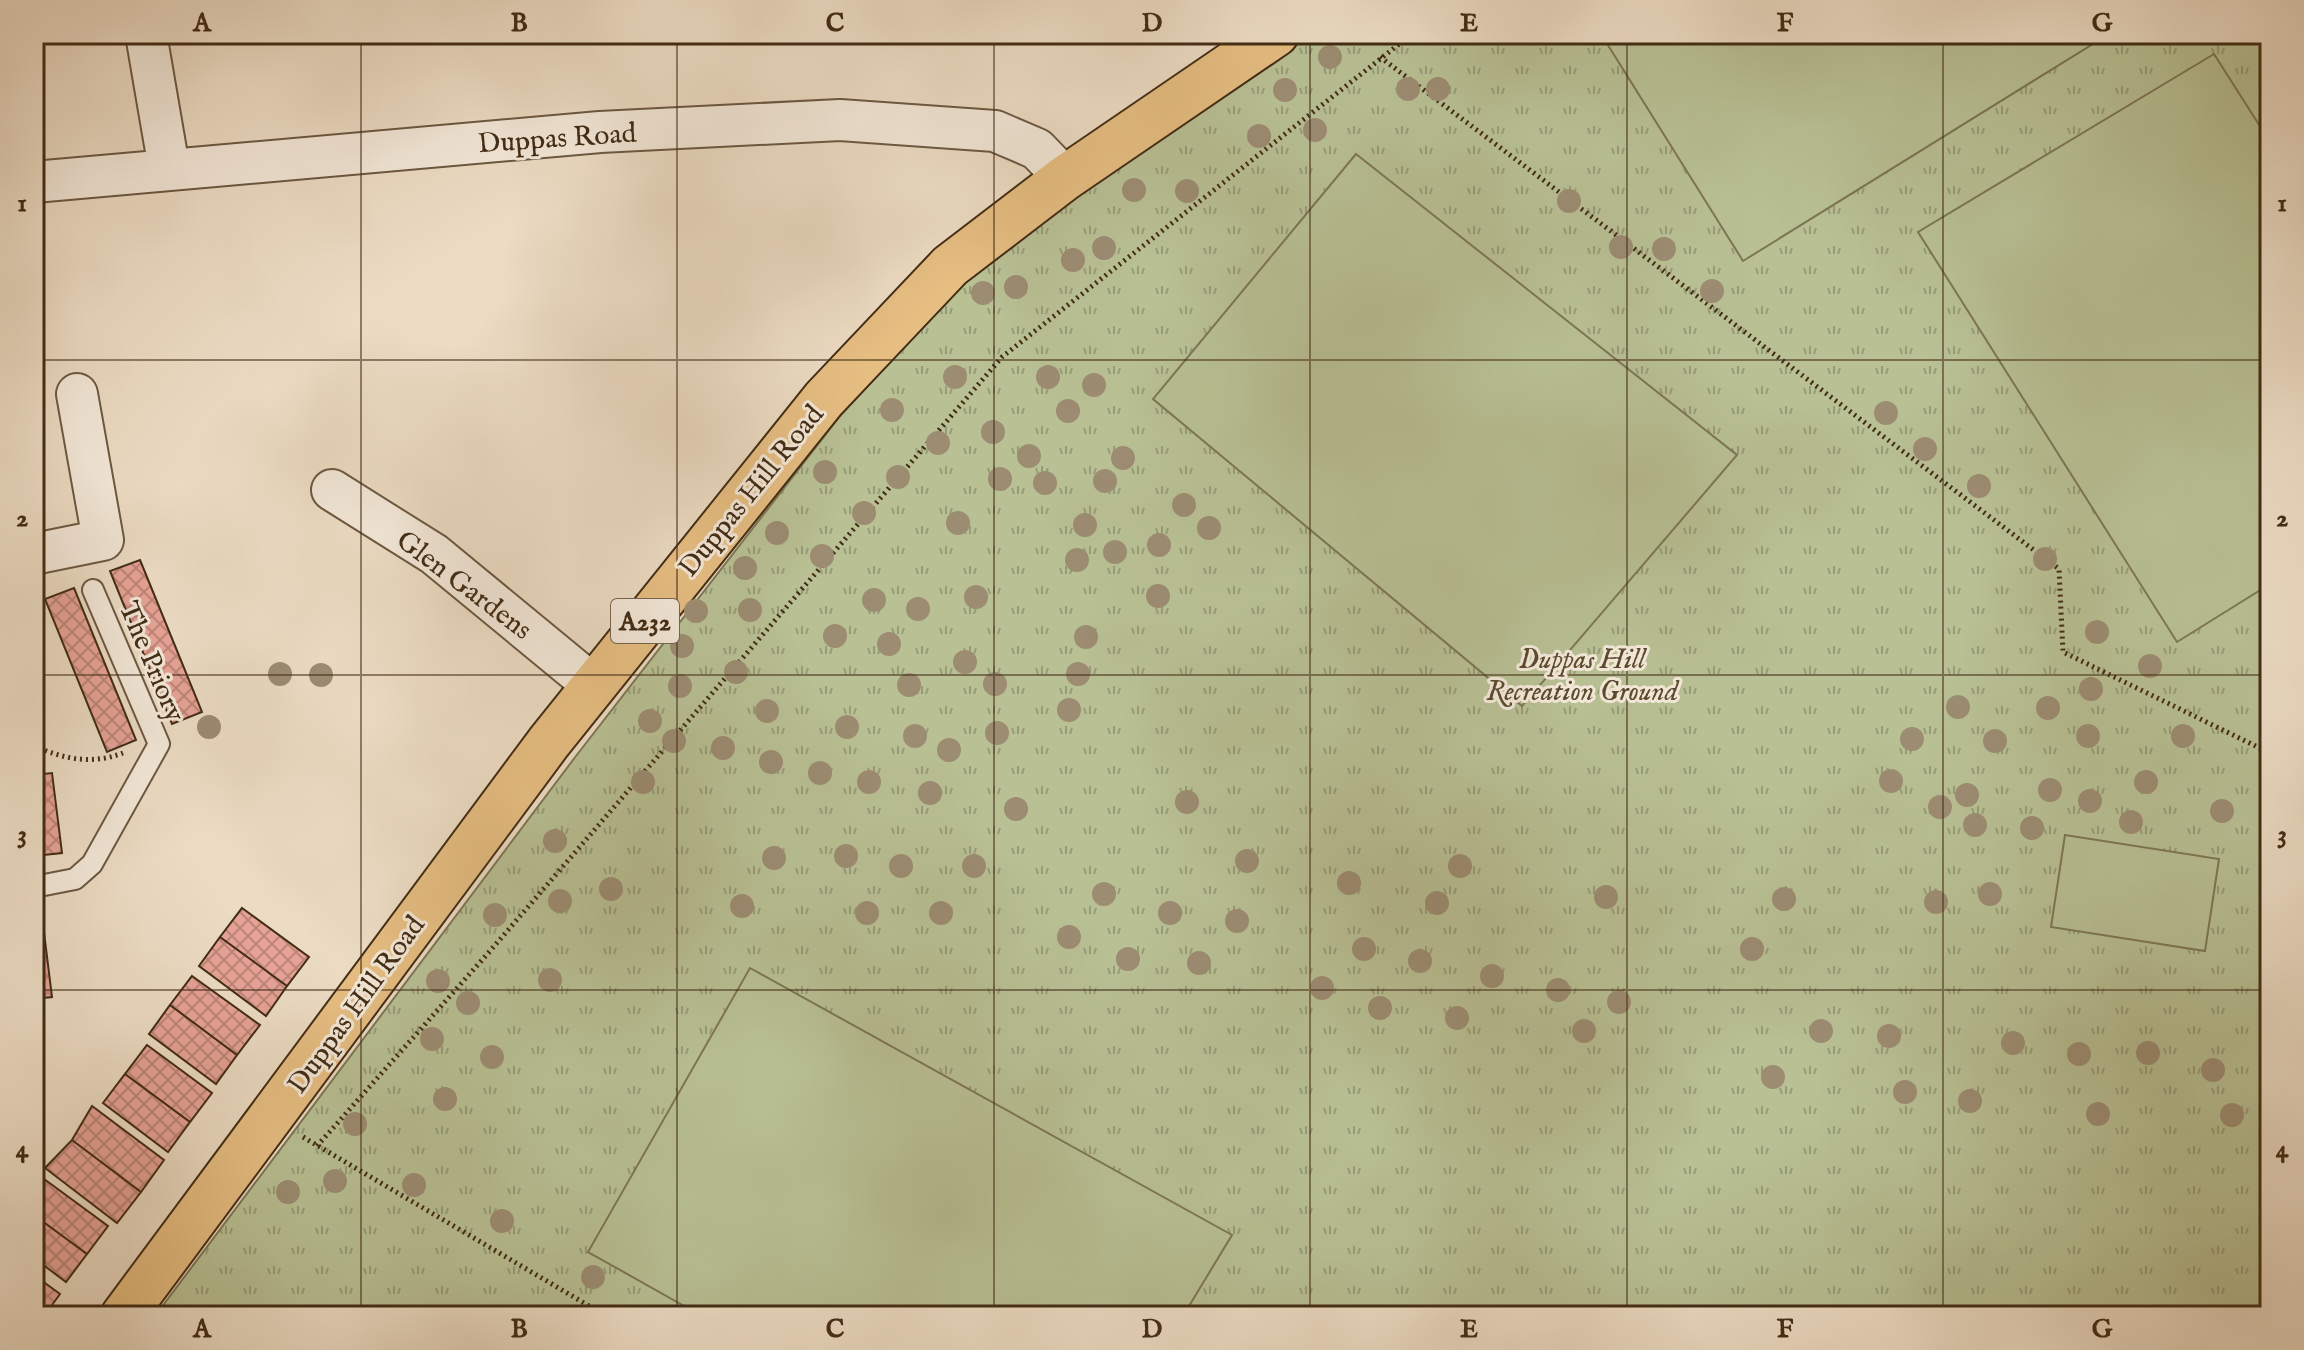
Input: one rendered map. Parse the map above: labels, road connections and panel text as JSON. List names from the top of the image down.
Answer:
{
  "streets": {
    "highway": ["Duppas Hill Road", "A232"],
    "street": ["Duppas Road", "Glen Gardens"],
    "lane": ["The Priory"]
  },
  "crossings": [
    ["Duppas Road", "Duppas Hill Road"],
    ["Duppas Hill Road", "Glen Gardens"]
  ],
  "parks": ["Duppas Hill Recreation Ground"],
  "grid": {
    "columns": [
      "A",
      "B",
      "C",
      "D",
      "E",
      "F",
      "G"
    ],
    "rows": [
      "1",
      "2",
      "3",
      "4"
    ]
  }
}
